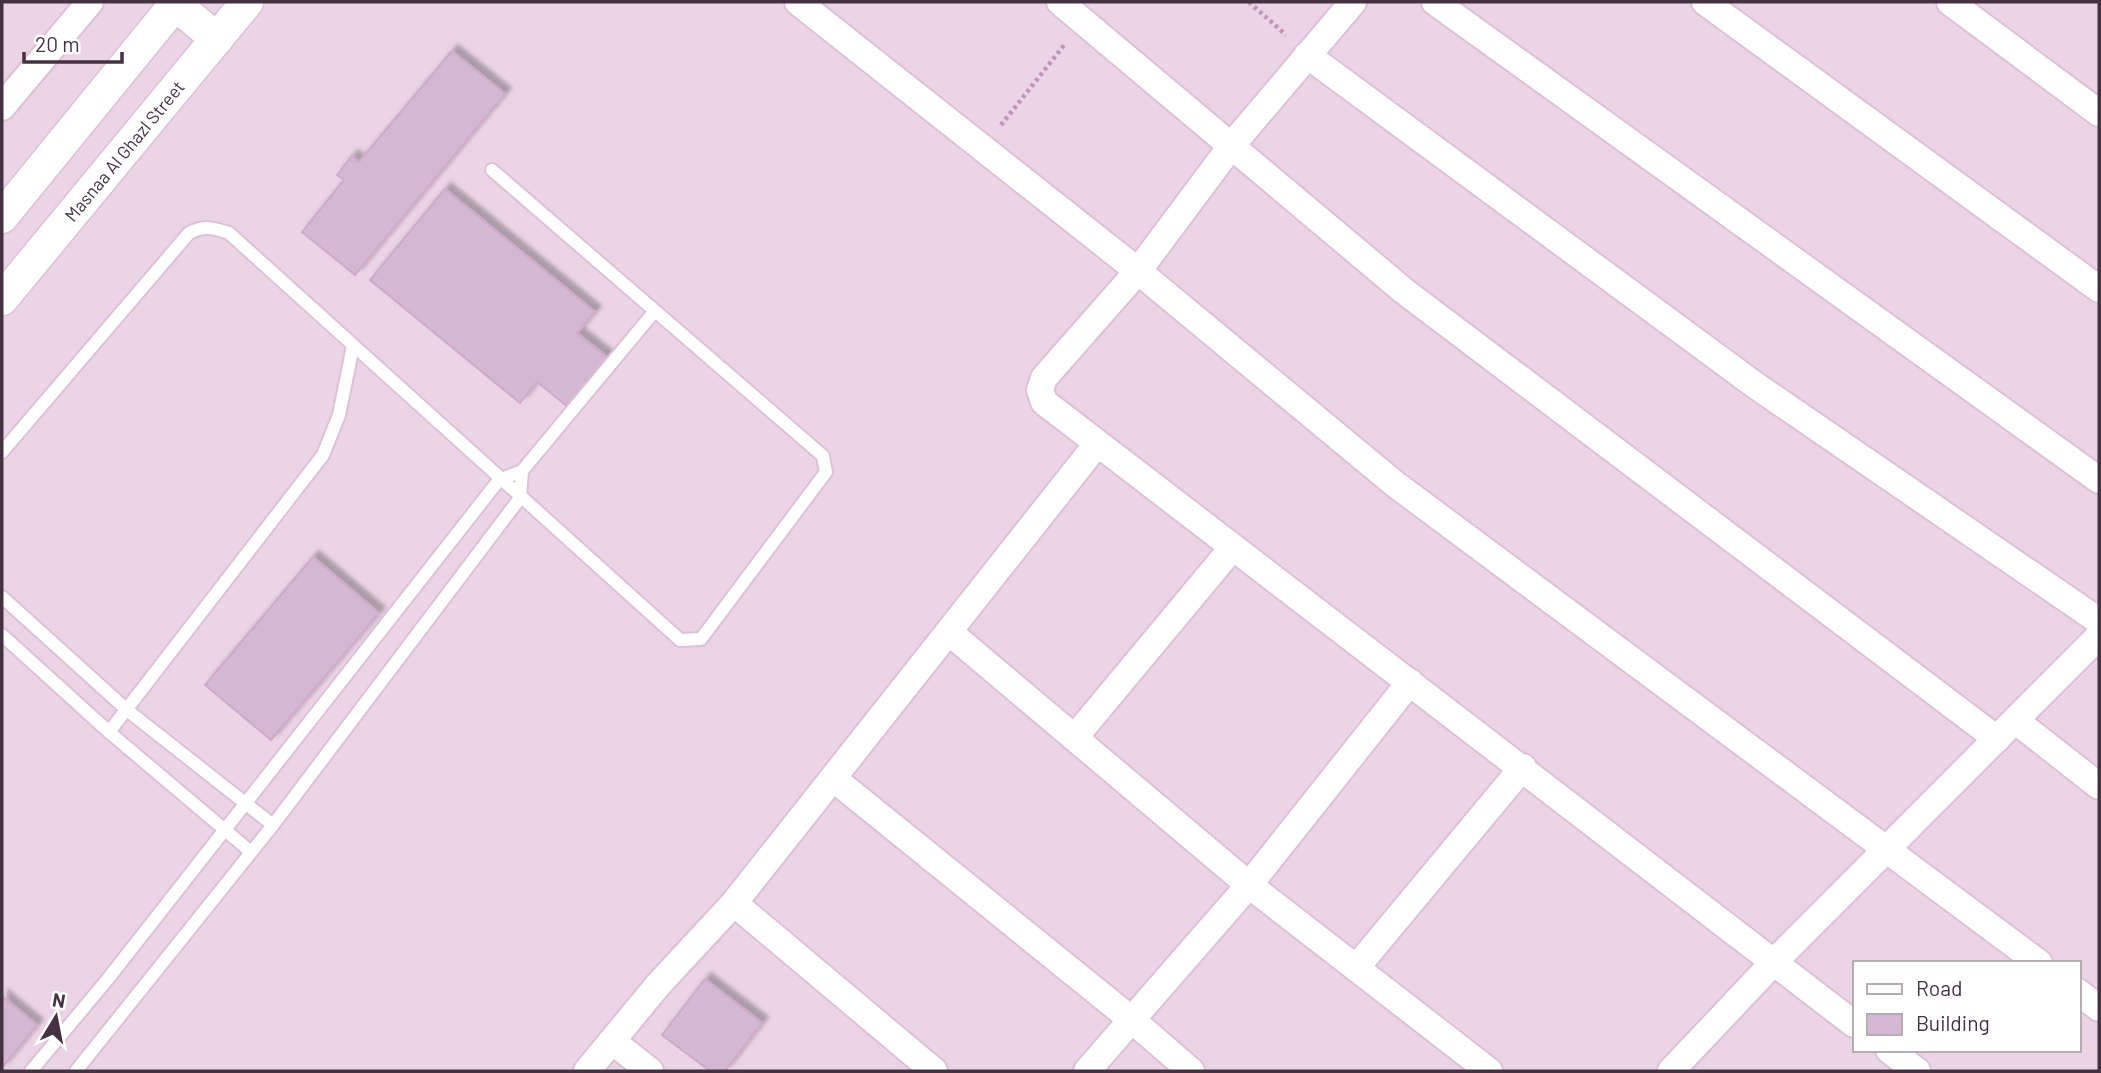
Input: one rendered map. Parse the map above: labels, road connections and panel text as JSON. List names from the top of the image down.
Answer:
{
  "streets": {
    "street": ["Masnaa Al Ghazl Street"]
  },
  "legend": ["Road", "Building"],
  "scale_bar": "20 m",
  "north": "top"
}
